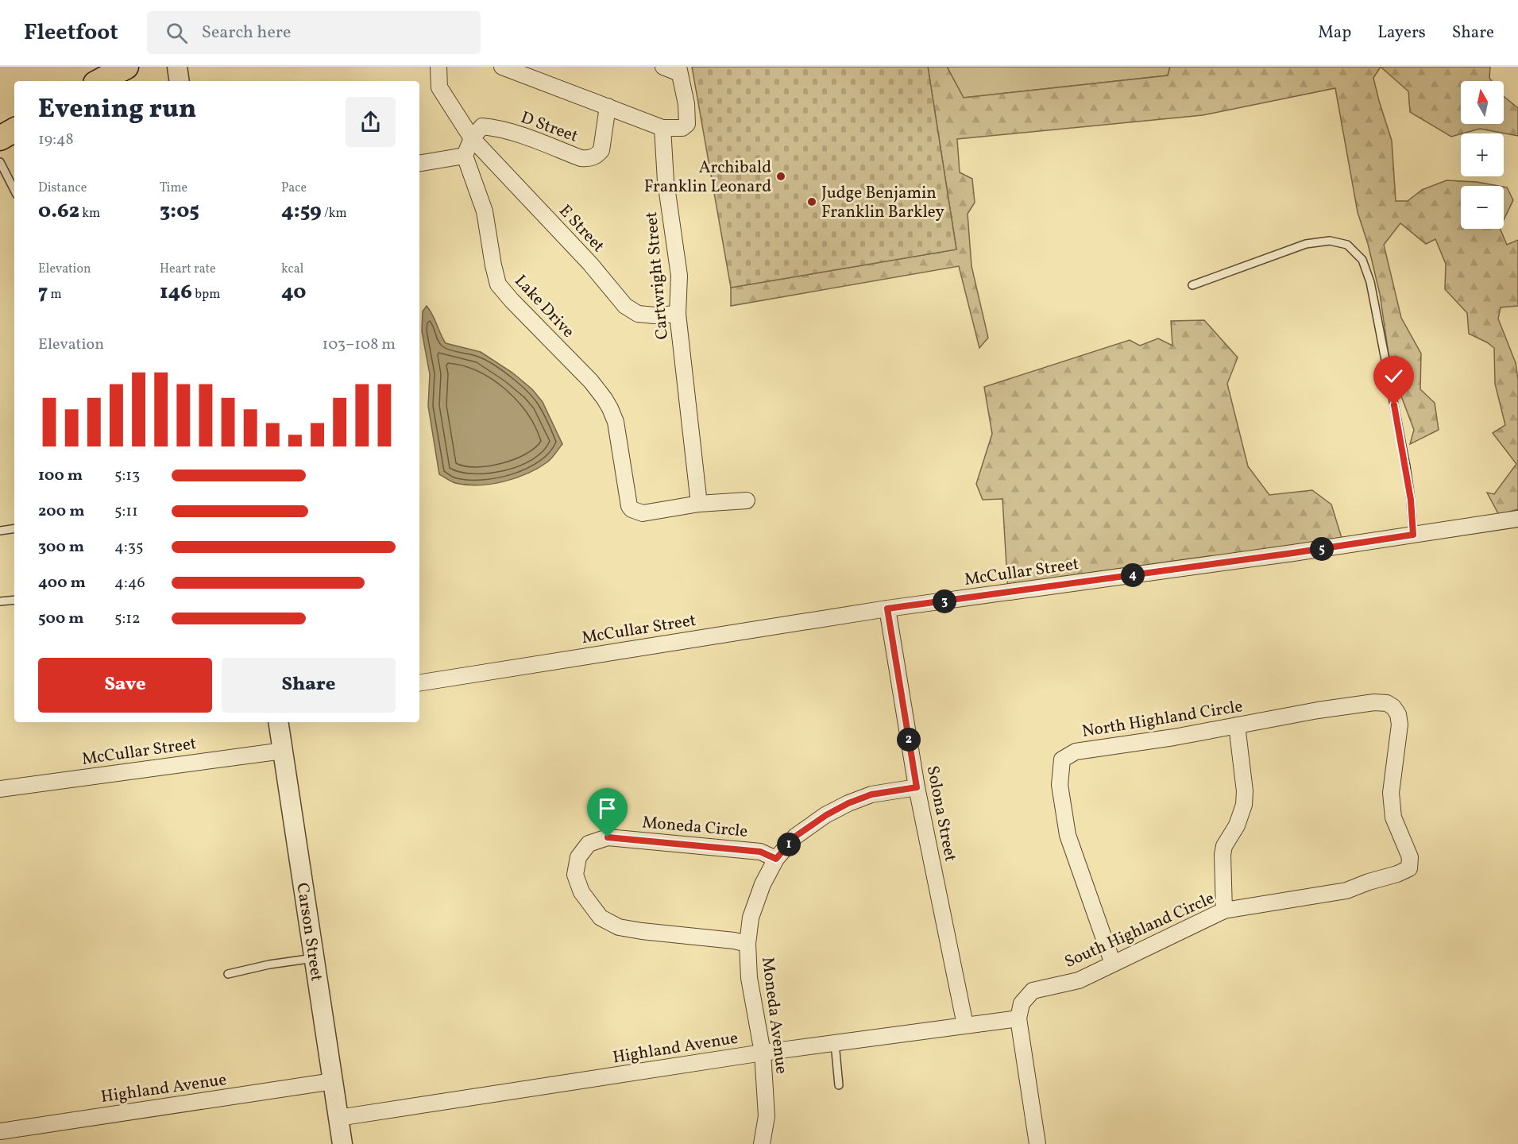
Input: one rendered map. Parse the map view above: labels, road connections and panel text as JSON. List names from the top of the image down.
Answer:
{
  "streets": {
    "street": [
      "D Street",
      "E Street",
      "Cartwright Street",
      "Lake Drive",
      "McCullar Street",
      "North Highland Circle",
      "Solona Street",
      "Moneda Circle",
      "South Highland Circle",
      "Carson Street",
      "Moneda Avenue",
      "Highland Avenue"
    ]
  },
  "crossings": [
    ["D Street", "E Street"],
    ["E Street", "Cartwright Street"],
    ["Cartwright Street", "Lake Drive"],
    ["McCullar Street", "Solona Street"],
    ["McCullar Street", "Carson Street"],
    ["North Highland Circle", "South Highland Circle"],
    ["Solona Street", "Moneda Avenue"],
    ["Solona Street", "Highland Avenue"],
    ["Moneda Circle", "Moneda Avenue"],
    ["South Highland Circle", "Highland Avenue"],
    ["Carson Street", "Highland Avenue"],
    ["Moneda Avenue", "Highland Avenue"]
  ],
  "places": ["Archibald Franklin Leonard", "Judge Benjamin Franklin Barkley"],
  "north": "top",
  "page": {
    "header": "Fleetfoot",
    "search": "Search here",
    "nav": ["Map", "Layers", "Share"],
    "map_buttons": ["+", "−"],
    "heading": ["Evening run", "19:48"],
    "stats": [
      ["Distance", "0.62 km"],
      ["Time", "3:05"],
      ["Pace", "4:59 /km"],
      ["Elevation", "7 m"],
      ["Heart rate", "146 bpm"],
      ["kcal", "40"]
    ],
    "chart": ["Elevation", "103–108 m"],
    "list": [
      {
        "name": "100 m",
        "note": "5:13"
      },
      {
        "name": "200 m",
        "note": "5:11"
      },
      {
        "name": "300 m",
        "note": "4:35"
      },
      {
        "name": "400 m",
        "note": "4:46"
      },
      {
        "name": "500 m",
        "note": "5:12"
      }
    ],
    "pins": [
      "5",
      "4",
      "3",
      "2",
      "1"
    ],
    "buttons": ["Save", "Share"]
  }
}
